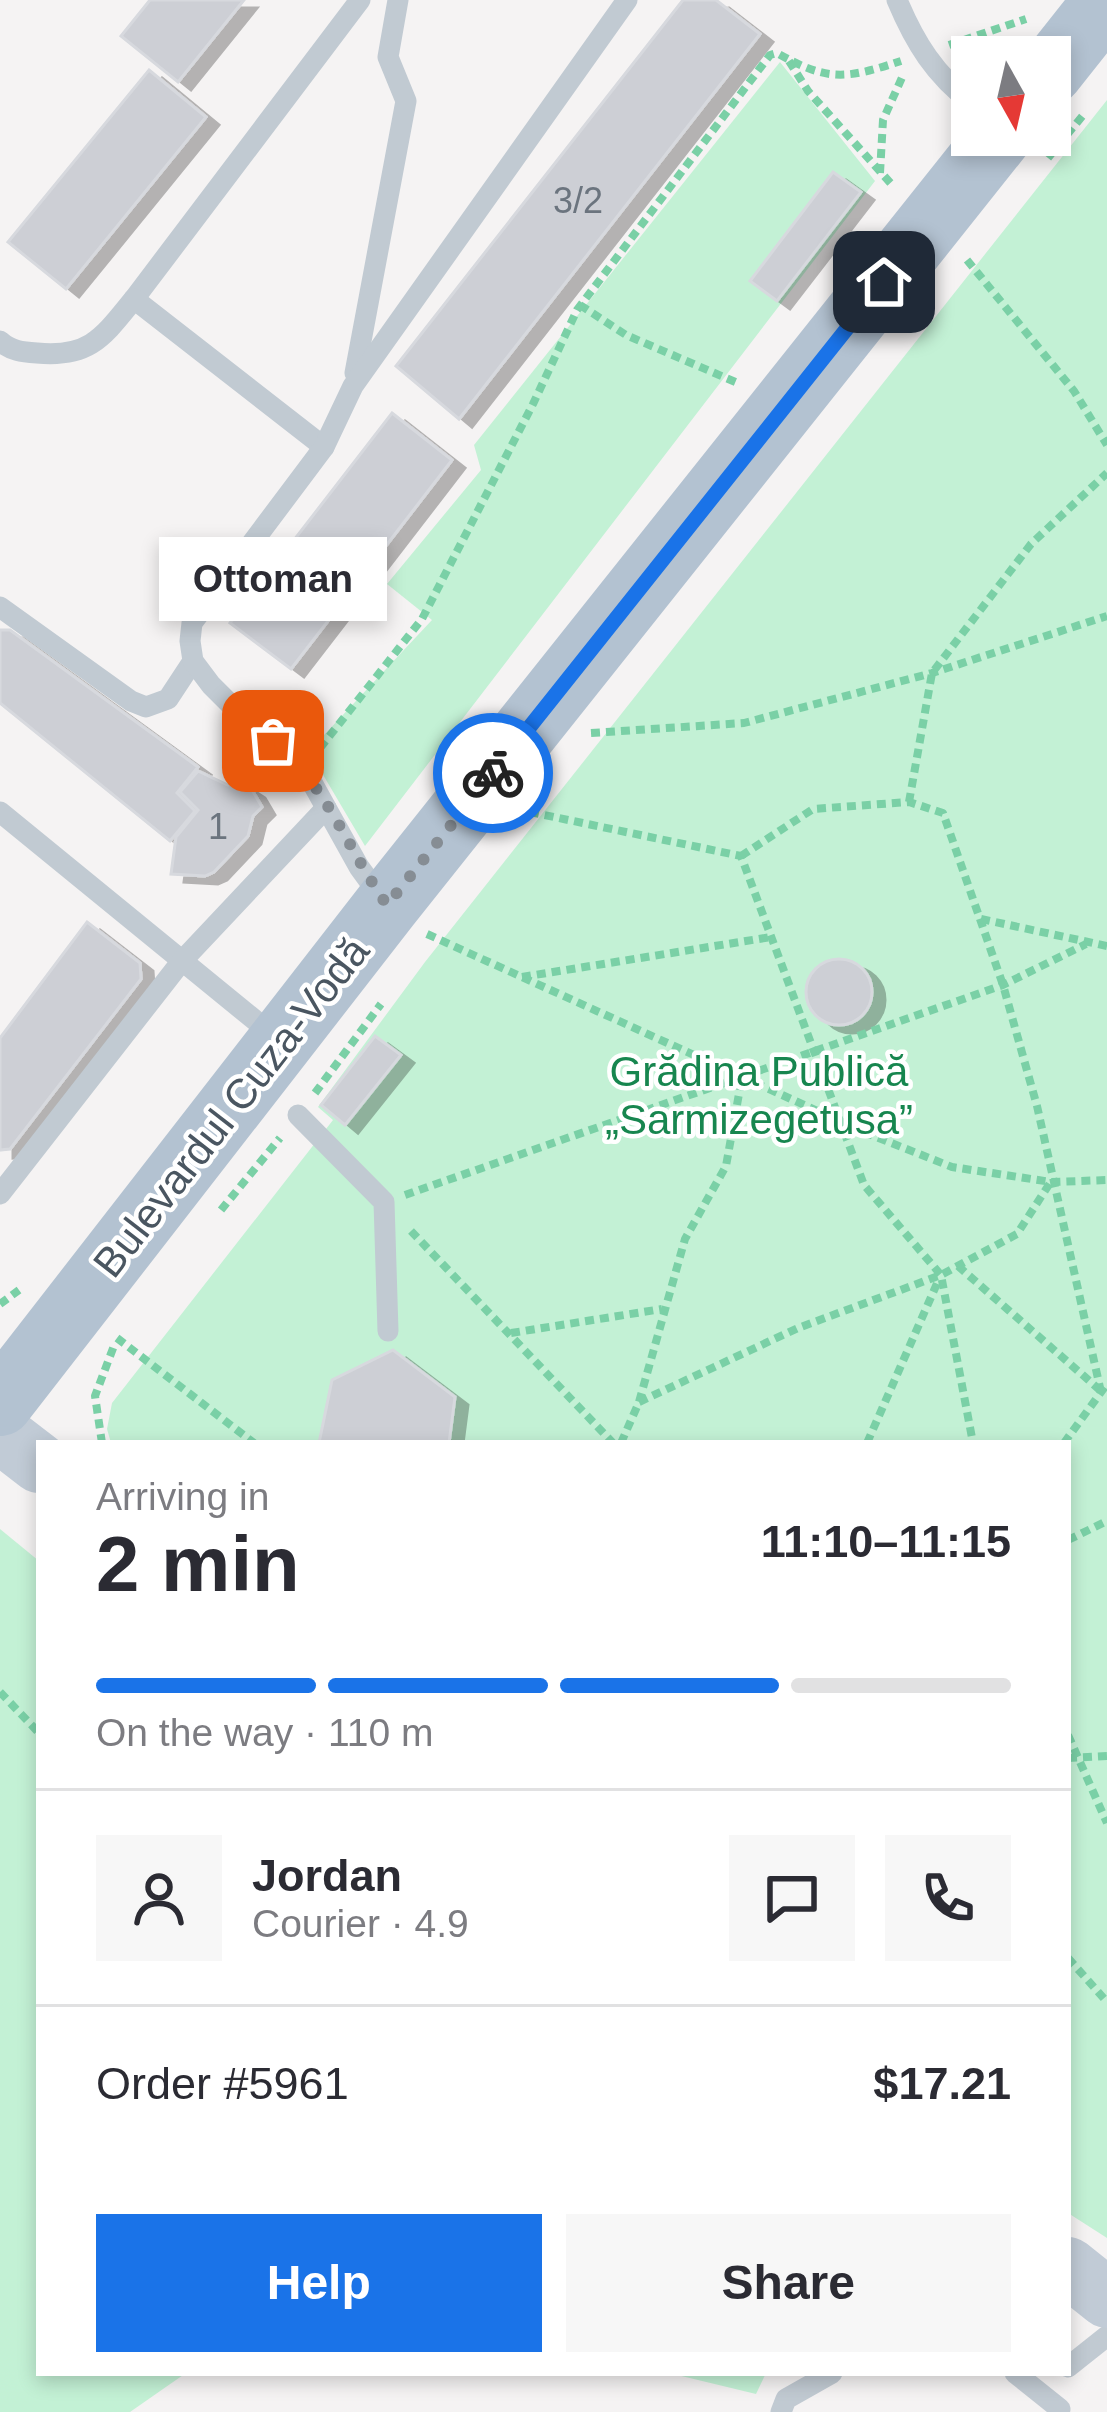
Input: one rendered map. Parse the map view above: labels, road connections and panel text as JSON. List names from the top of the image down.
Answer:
{
  "streets": {
    "main road": ["Bulevardul Cuza-Vodă"]
  },
  "parks": ["Grădina Publică „Sarmizegetusa”"],
  "places": ["Ottoman"],
  "house_numbers": ["3/2", "1"],
  "north": "bottom",
  "page": {
    "bubble": "Ottoman",
    "heading": ["2 min", "Arriving in", "11:10–11:15"],
    "panel": [
      "Jordan",
      "Courier · 4.9",
      "Order #5961",
      "$17.21"
    ],
    "bar": "On the way · 110 m",
    "buttons": ["Help", "Share"]
  }
}
